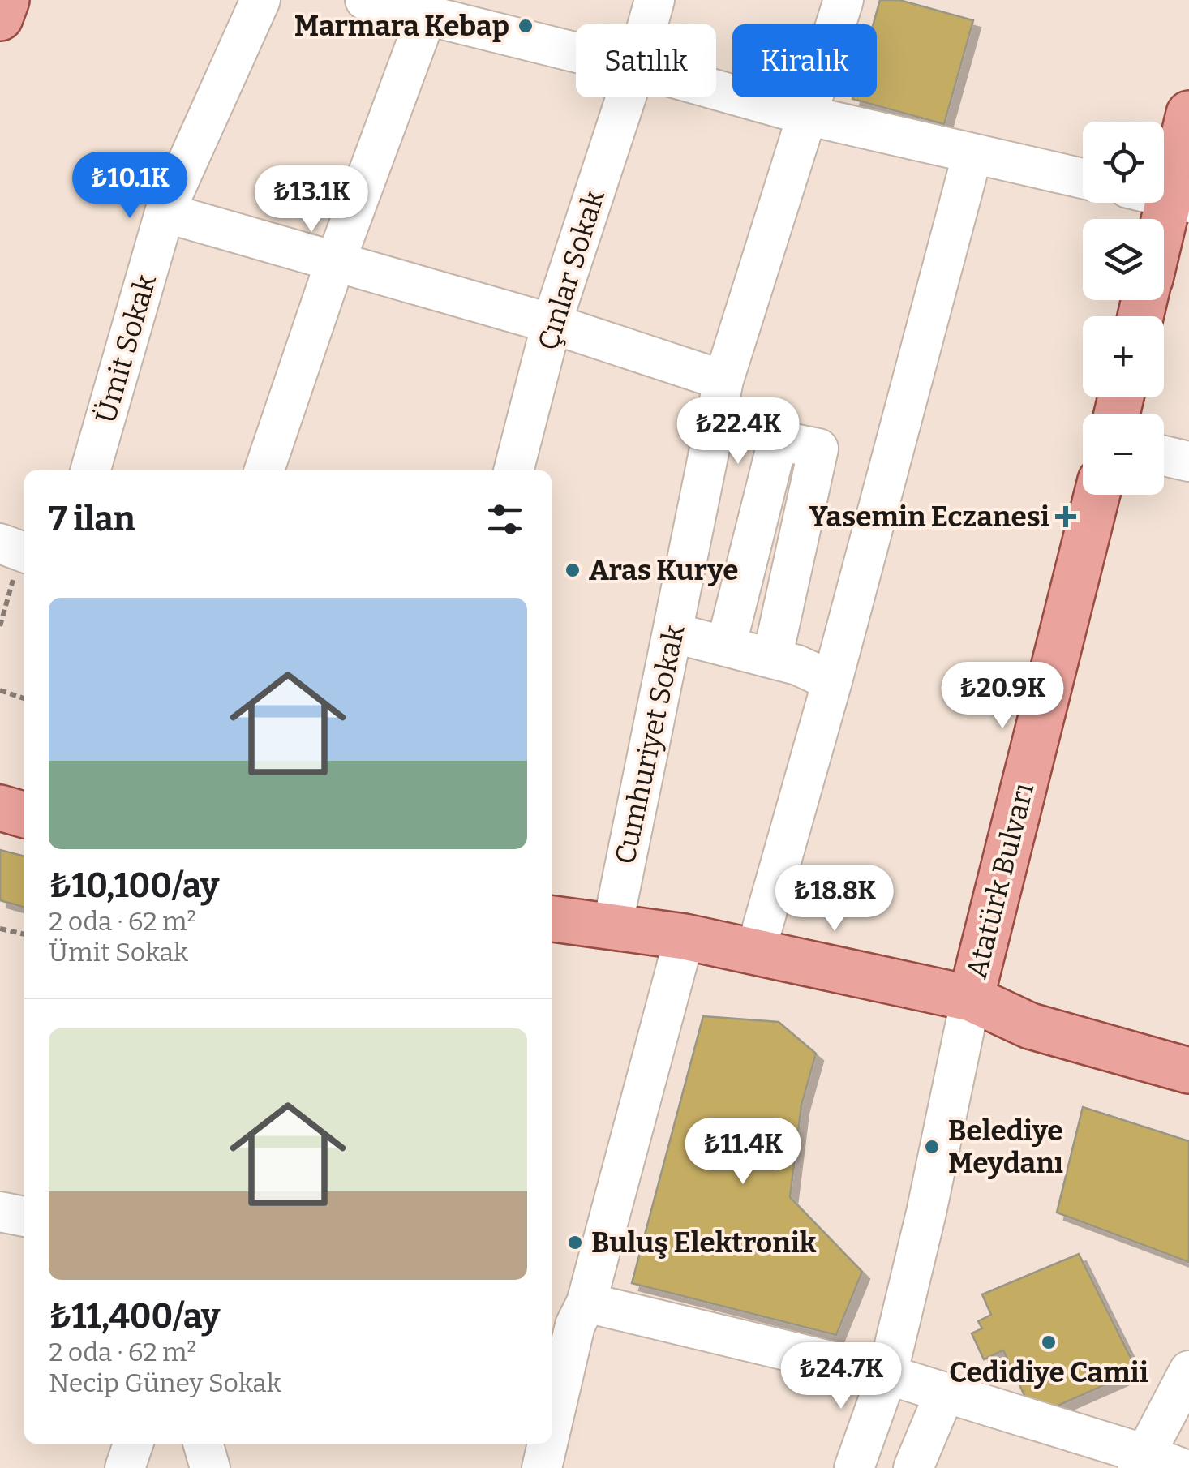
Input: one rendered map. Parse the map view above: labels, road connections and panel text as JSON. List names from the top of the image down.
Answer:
{
  "streets": {
    "main road": ["Atatürk Bulvarı"],
    "street": ["Çınlar Sokak", "Ümit Sokak", "Cumhuriyet Sokak"]
  },
  "places": {
    "other": [
      "Marmara Kebap",
      "Aras Kurye",
      "Belediye Meydanı",
      "Buluş Elektronik",
      "Cedidiye Camii"
    ],
    "health": ["Yasemin Eczanesi"]
  },
  "page": {
    "chip": ["Satılık", "Kiralık"],
    "map_buttons": ["+", "−"],
    "price": [
      "₺10.1K",
      "₺13.1K",
      "₺22.4K",
      "₺20.9K",
      "₺18.8K",
      "₺11.4K",
      "₺24.7K"
    ],
    "heading": "7 ilan",
    "list": [
      {
        "name": "₺10,100/ay",
        "note": "2 oda · 62 m² · Ümit Sokak"
      },
      {
        "name": "₺11,400/ay",
        "note": "2 oda · 62 m² · Necip Güney Sokak"
      }
    ]
  }
}
